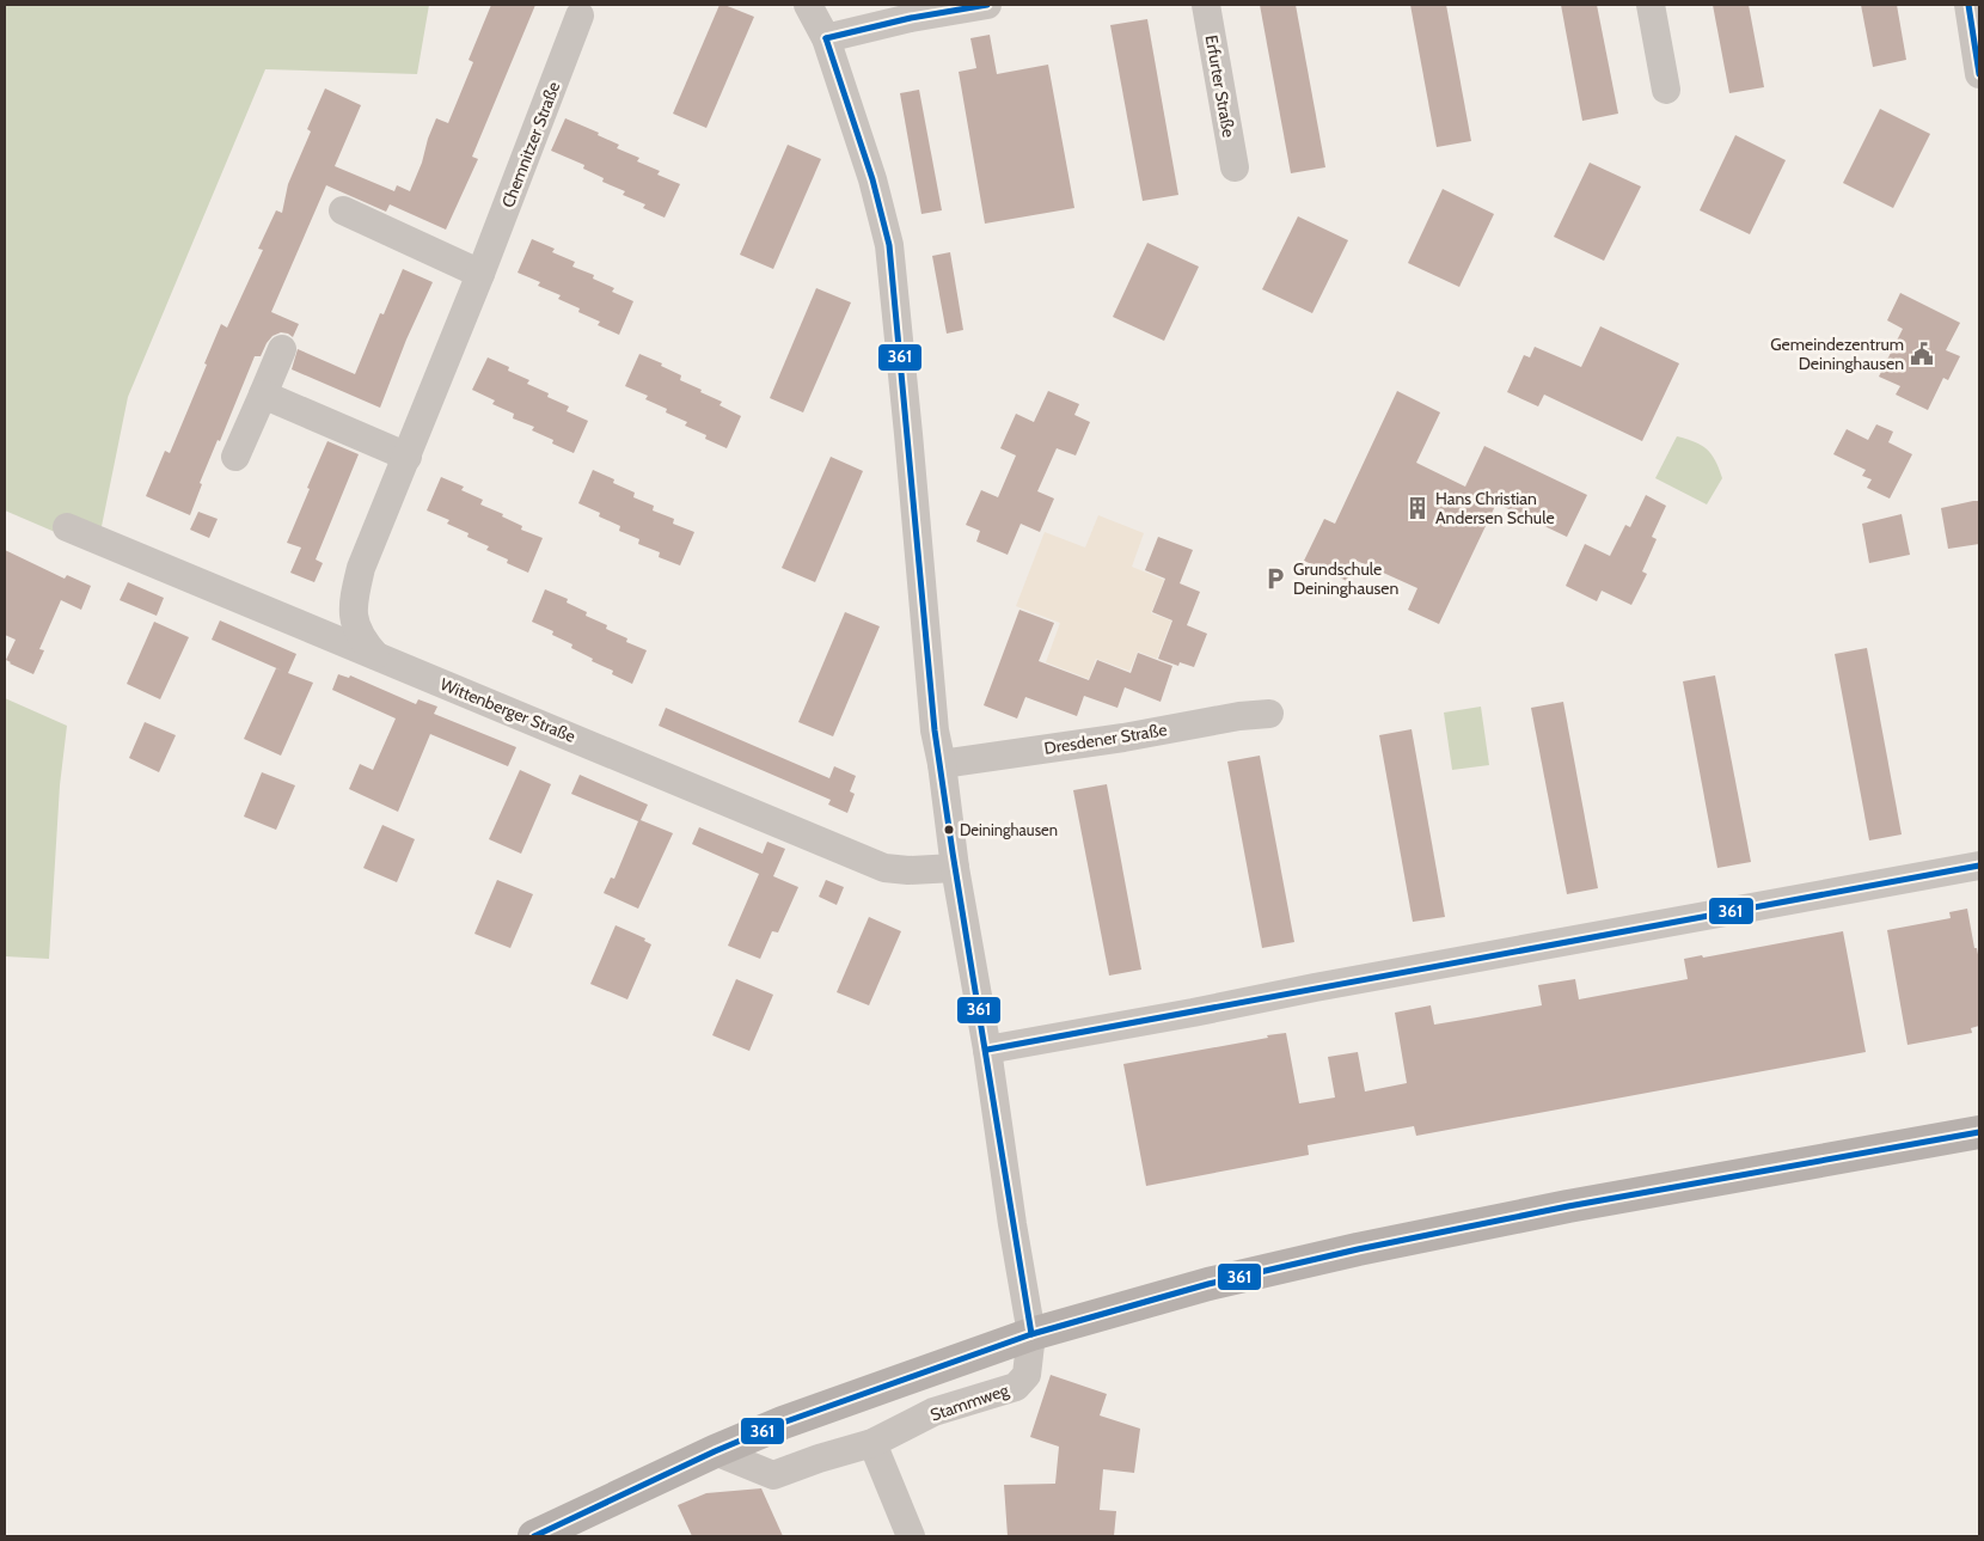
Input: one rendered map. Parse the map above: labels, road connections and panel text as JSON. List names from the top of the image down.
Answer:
{
  "streets": {
    "street": [
      "Erfurter Straße",
      "Chemnitzer Straße",
      "Wittenberger Straße",
      "Dresdener Straße",
      "Stammweg"
    ]
  },
  "crossings": [
    ["Chemnitzer Straße", "Wittenberger Straße"]
  ],
  "places": {
    "public building": ["Gemeindezentrum Deininghausen"],
    "building": ["Hans Christian Andersen Schule"],
    "parking": ["Grundschule Deininghausen"],
    "other": ["Deininghausen"]
  },
  "lines": ["transit line 361"]
}
